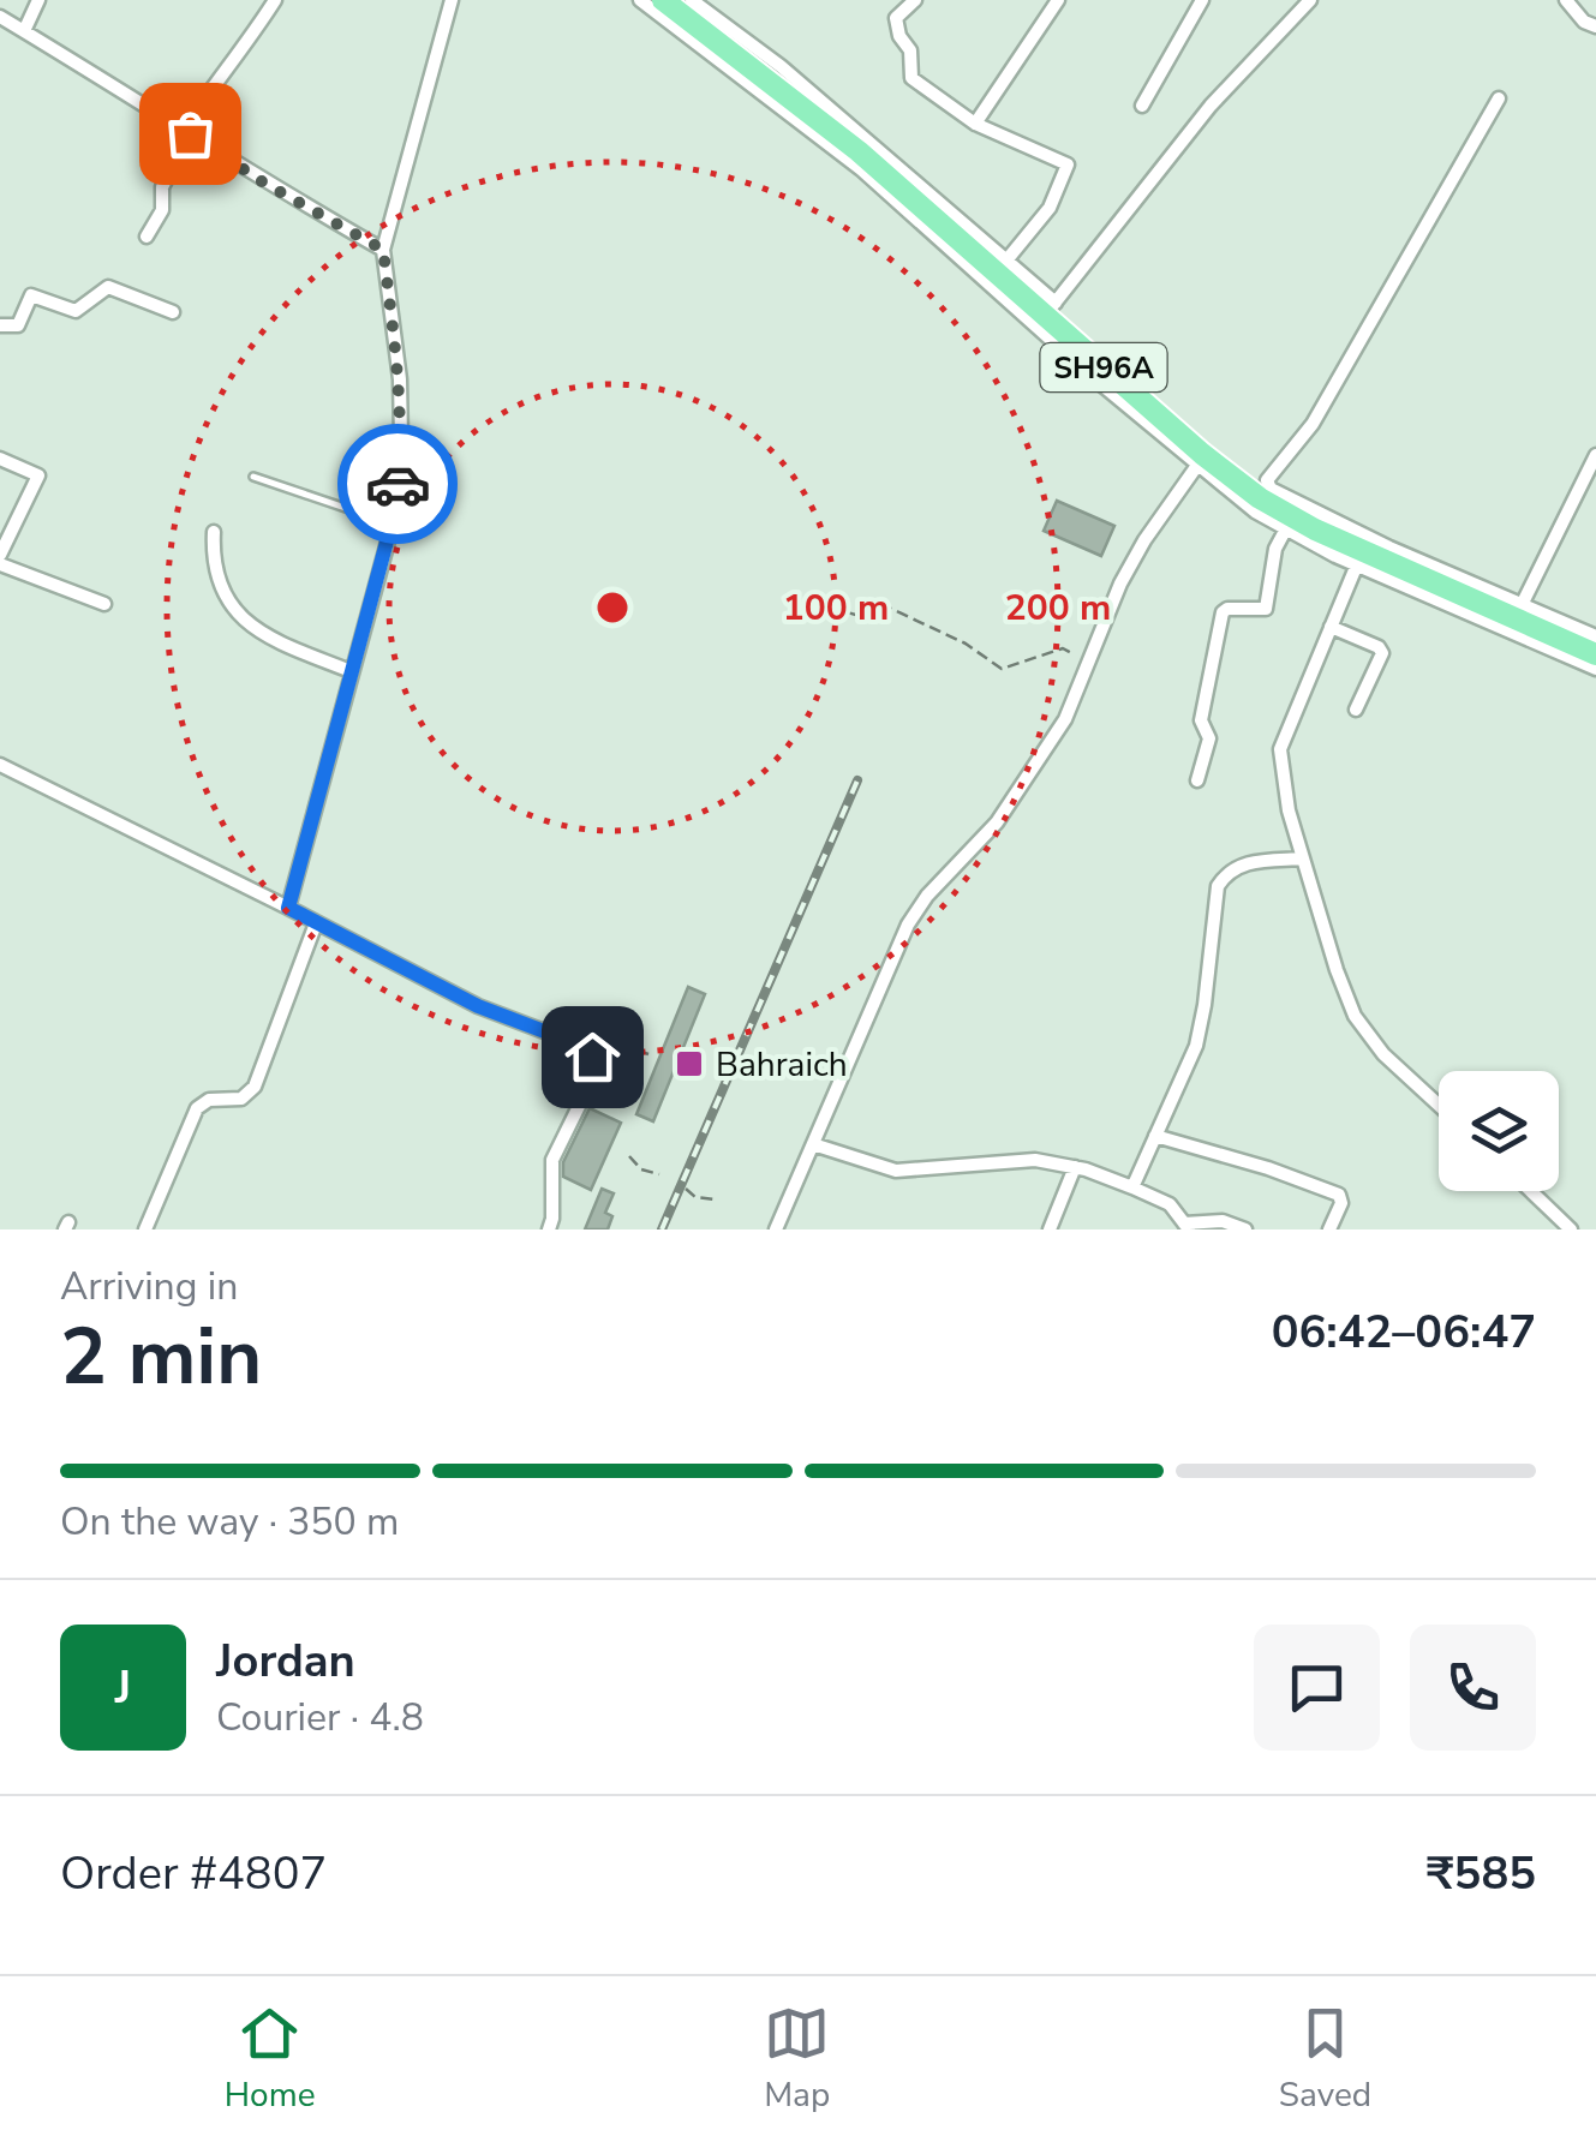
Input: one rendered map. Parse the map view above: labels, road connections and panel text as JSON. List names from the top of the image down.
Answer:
{
  "streets": {
    "main road": ["SH96A"]
  },
  "places": {
    "transit": ["Bahraich"]
  },
  "page": {
    "heading": ["2 min", "Arriving in", "06:42–06:47"],
    "panel": [
      "Jordan",
      "Courier · 4.8",
      "Order #4807",
      "₹585"
    ],
    "bar": "On the way · 350 m",
    "round": "J",
    "tabs": ["Home", "Map", "Saved"]
  },
  "rings": ["100 m", "200 m"]
}
